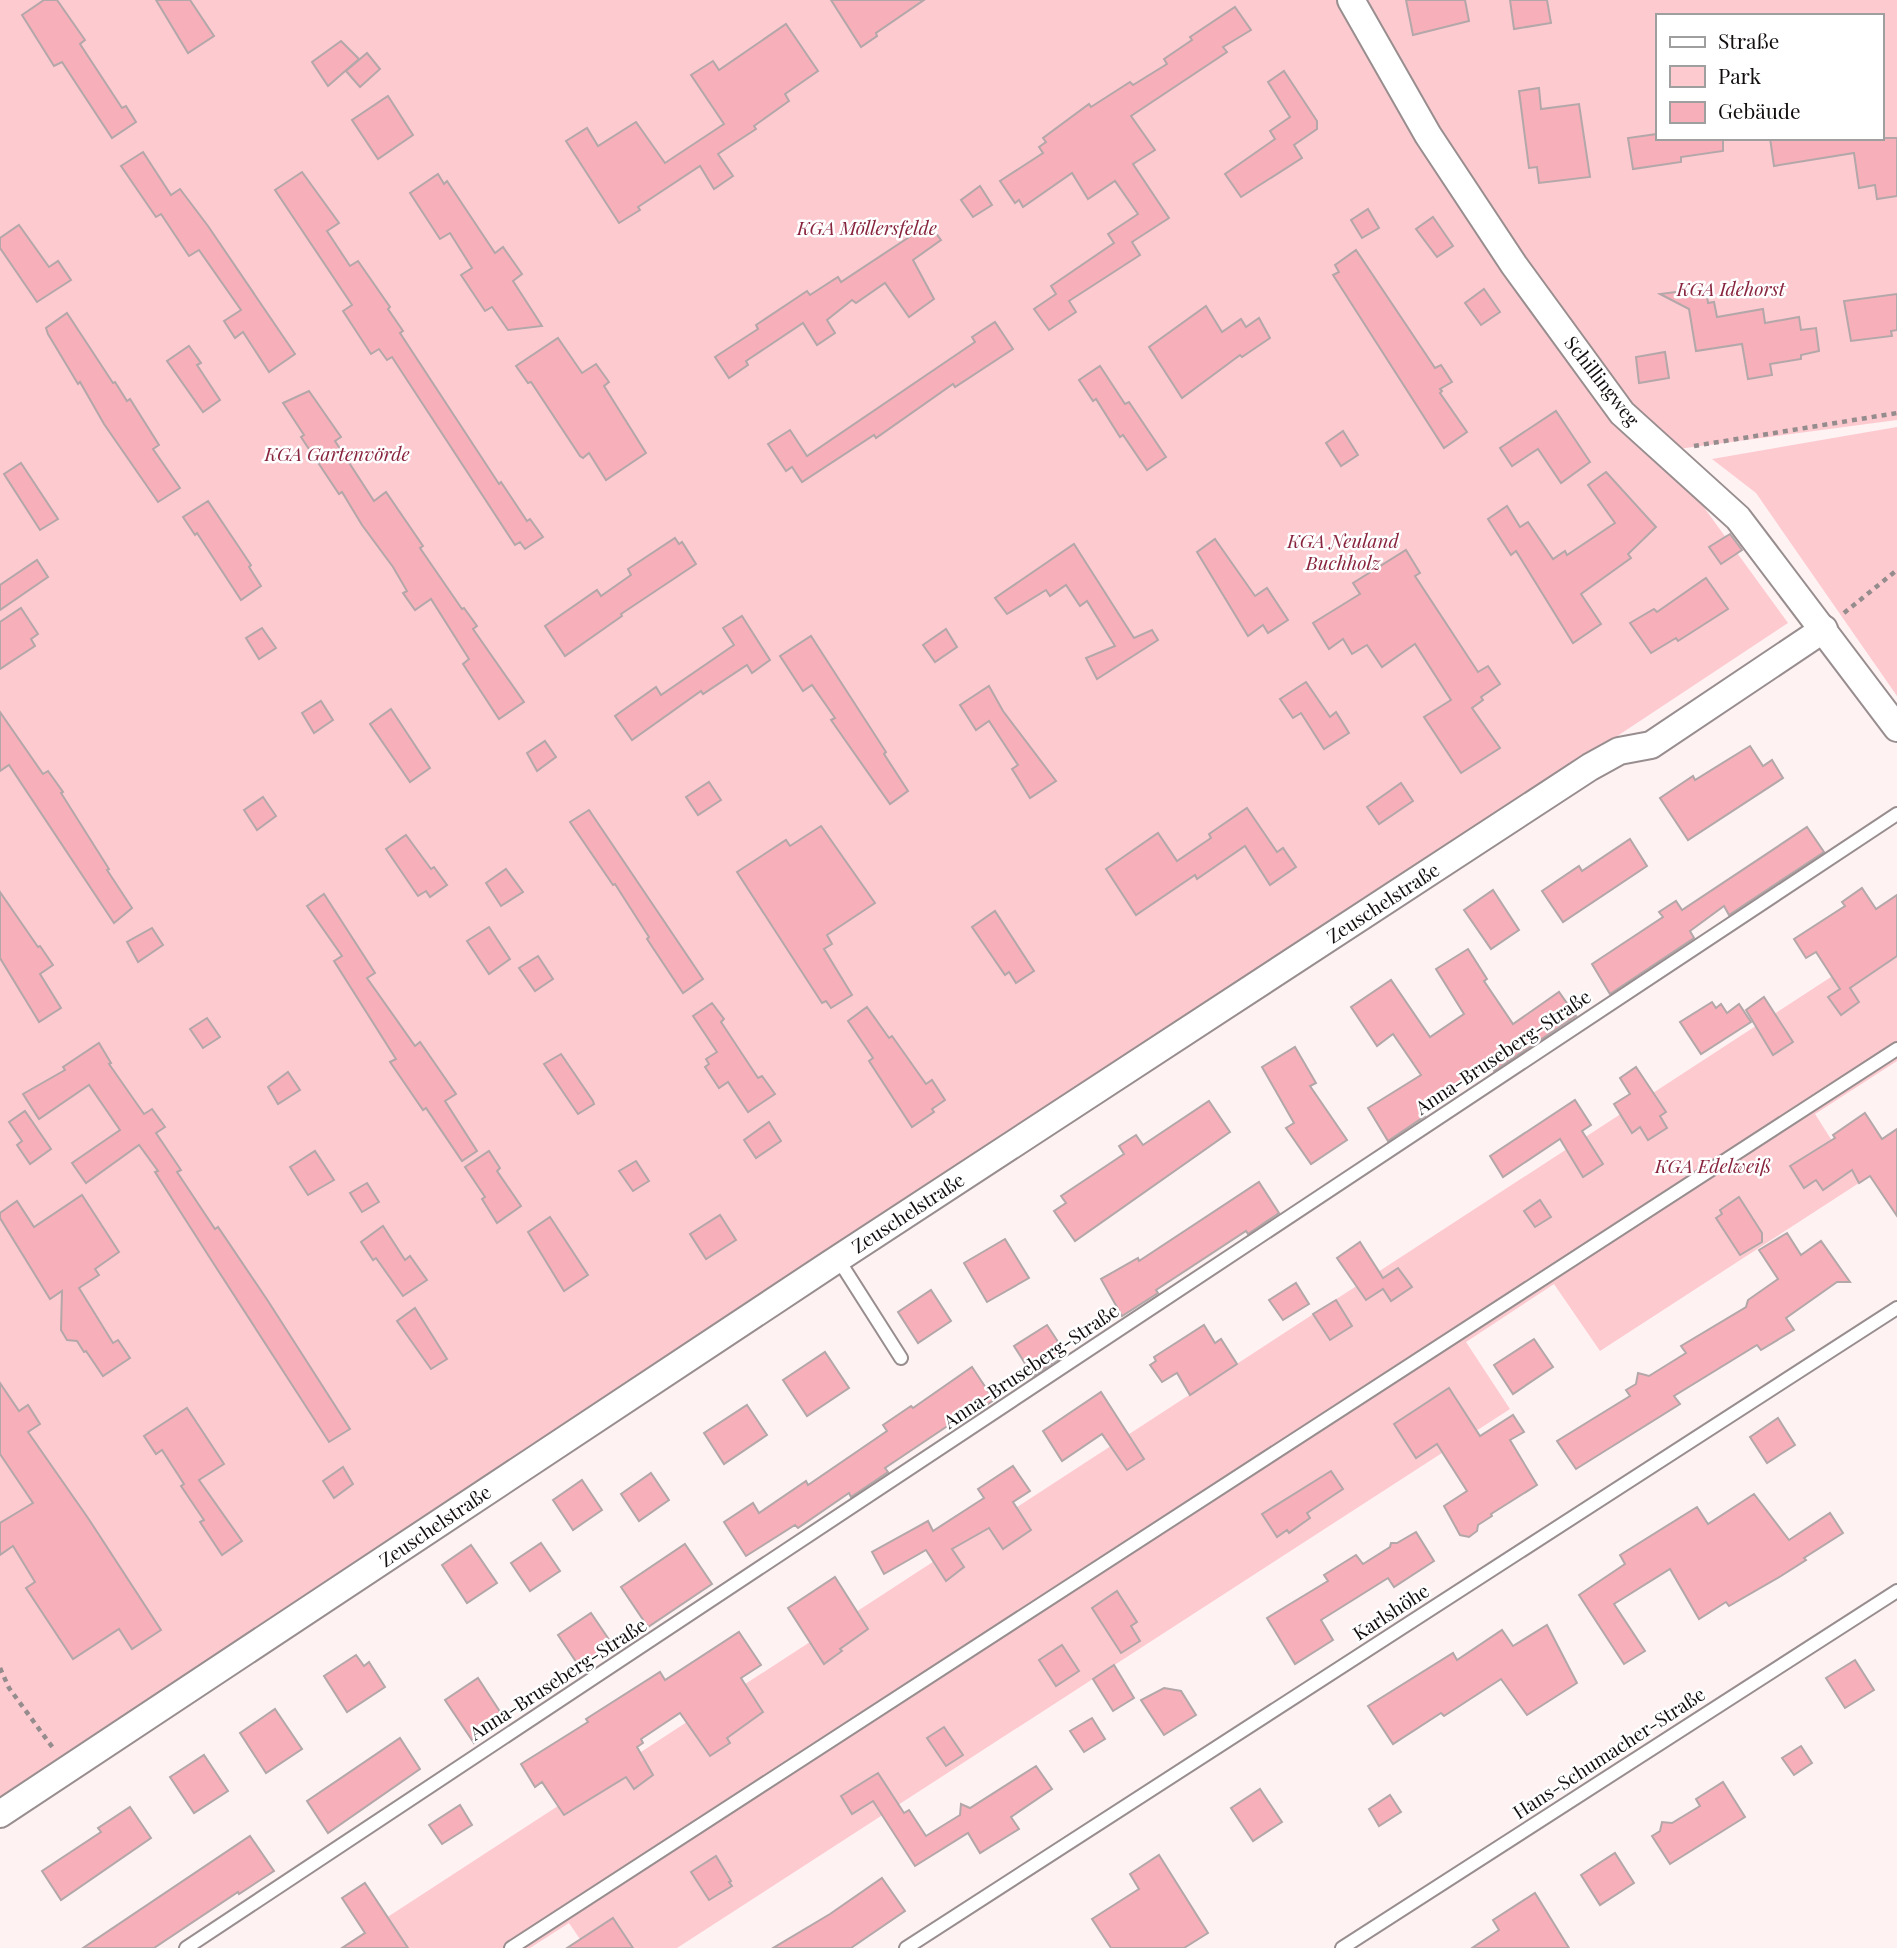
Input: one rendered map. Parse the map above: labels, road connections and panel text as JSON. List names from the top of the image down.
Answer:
{
  "streets": {
    "street": ["Schillingweg", "Zeuschelstraße"],
    "lane": ["Anna-Bruseberg-Straße", "Karlshöhe", "Hans-Schumacher-Straße"]
  },
  "crossings": [
    ["Schillingweg", "Zeuschelstraße"]
  ],
  "parks": [
    "KGA Möllersfelde",
    "KGA Idehorst",
    "KGA Gartenvörde",
    "KGA Neuland Buchholz",
    "KGA Edelweiß"
  ],
  "legend": ["Straße", "Park", "Gebäude"]
}
